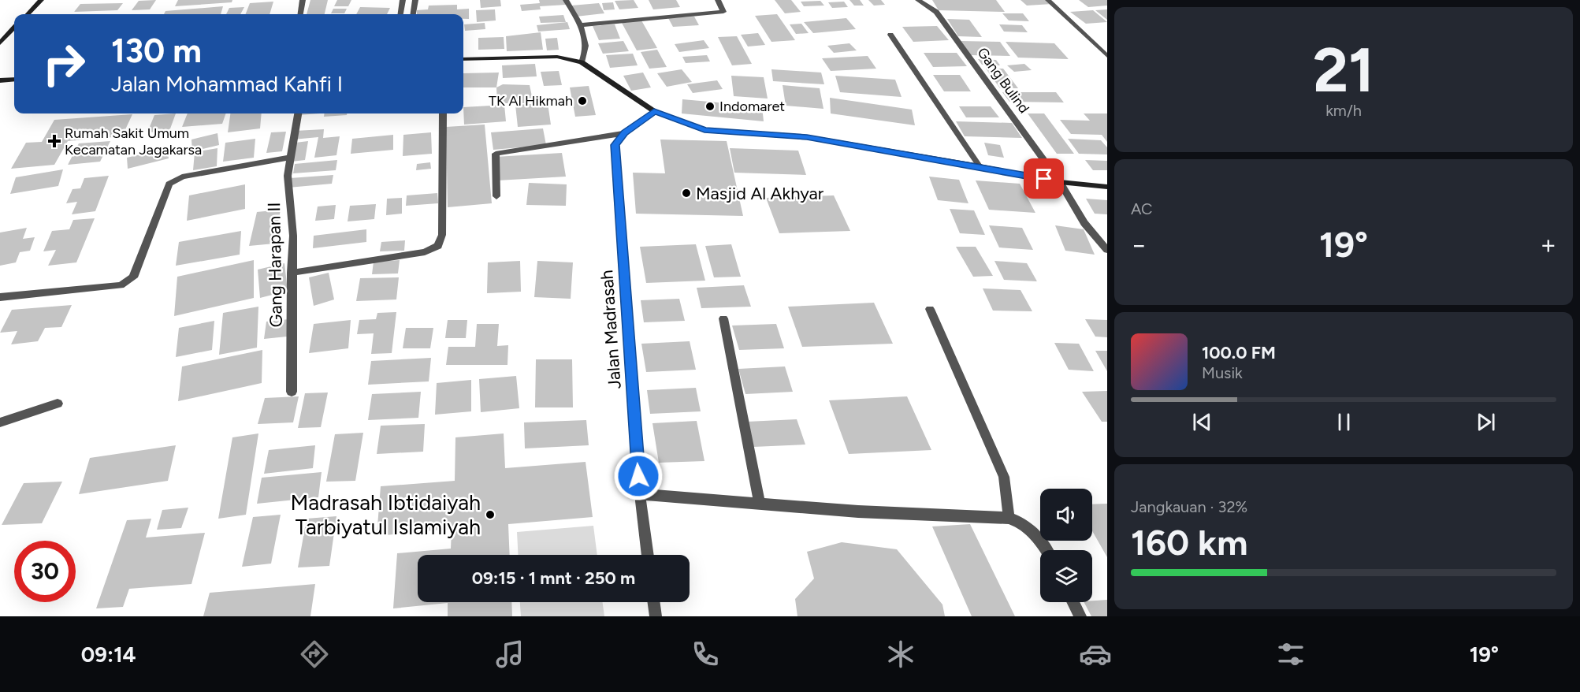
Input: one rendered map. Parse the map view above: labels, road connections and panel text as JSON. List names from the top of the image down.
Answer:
{
  "streets": {
    "street": ["Gang Bulind", "Gang Harapan II", "Jalan Madrasah"]
  },
  "places": {
    "other": [
      "TK Al Hikmah",
      "Indomaret",
      "Masjid Al Akhyar",
      "Madrasah Ibtidaiyah Tarbiyatul Islamiyah"
    ],
    "health": ["Rumah Sakit Umum Kecamatan Jagakarsa"]
  },
  "page": {
    "tile": [
      ["21", "km/h"],
      "AC",
      ["Jangkauan · 32%", "160 km"]
    ],
    "turn": ["130 m", "Jalan Mohammad Kahfi I"],
    "heat": ["−", "19°", "+"],
    "song": ["100.0 FM", "Musik"],
    "limit": "30",
    "trip": "09:15 · 1 mnt · 250 m",
    "tabs": ["09:14", "19°"]
  }
}
